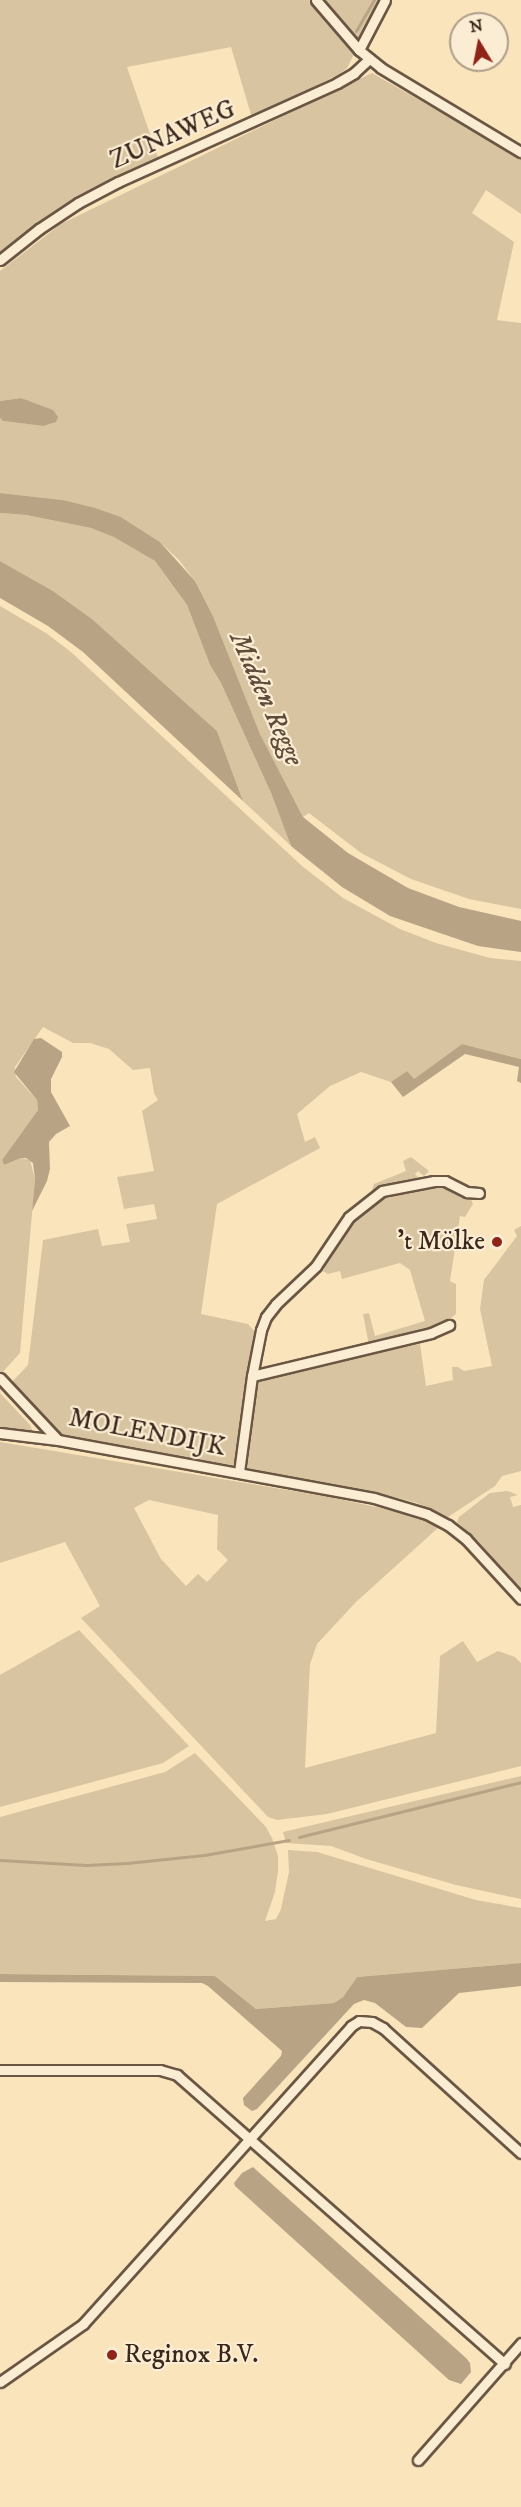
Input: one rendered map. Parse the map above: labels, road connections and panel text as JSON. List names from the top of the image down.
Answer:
{
  "streets": {
    "street": ["ZUNAWEG", "MOLENDIJK"]
  },
  "water": ["Midden Regge"],
  "places": ["'t Mölke", "Reginox B.V."],
  "north": "top"
}
